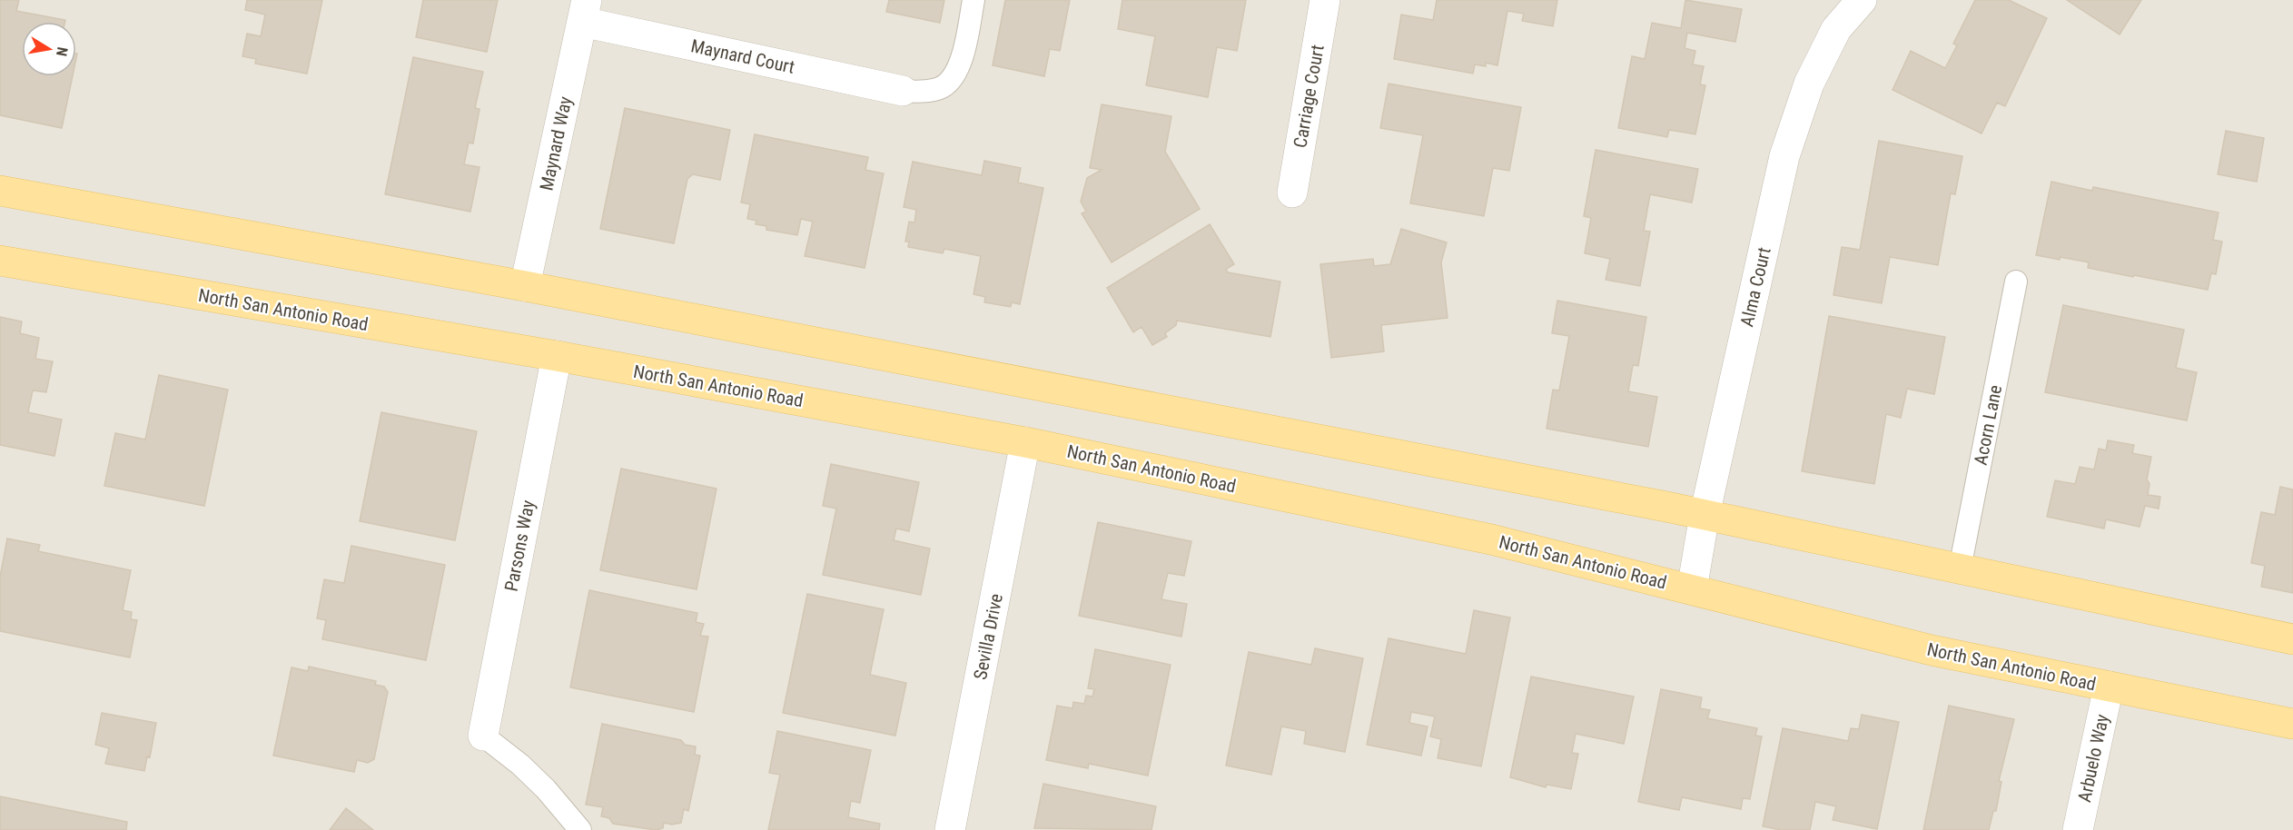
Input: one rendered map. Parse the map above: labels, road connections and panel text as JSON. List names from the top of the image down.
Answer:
{
  "streets": {
    "main road": ["North San Antonio Road"],
    "street": [
      "Maynard Court",
      "Carriage Court",
      "Maynard Way",
      "Alma Court",
      "Parsons Way",
      "Sevilla Drive",
      "Arbuelo Way"
    ],
    "lane": ["Acorn Lane"]
  },
  "crossings": [
    ["Maynard Court", "Maynard Way"],
    ["Alma Court", "North San Antonio Road"],
    ["North San Antonio Road", "Parsons Way"],
    ["North San Antonio Road", "Sevilla Drive"],
    ["North San Antonio Road", "Arbuelo Way"]
  ],
  "north": "right"
}
